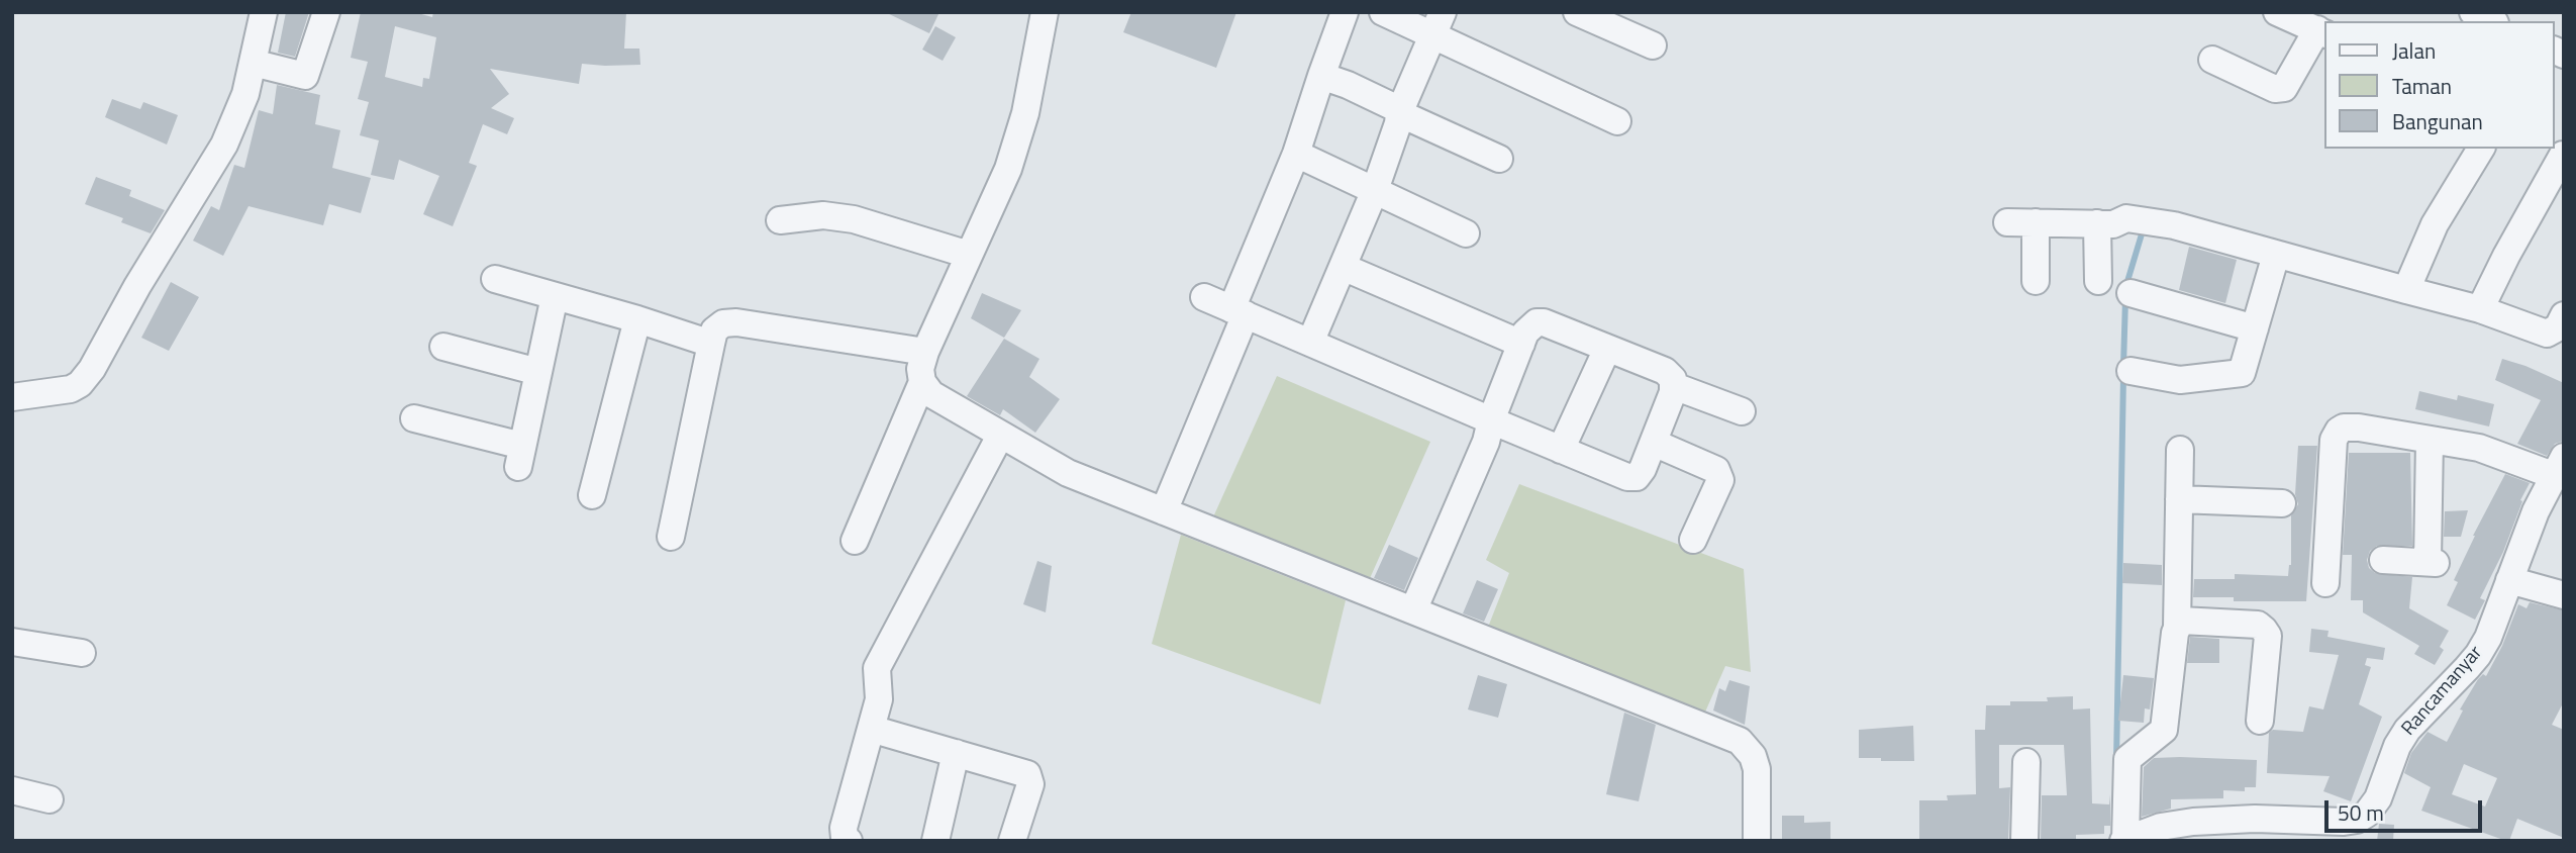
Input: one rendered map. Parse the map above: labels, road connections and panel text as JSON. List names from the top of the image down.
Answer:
{
  "streets": {
    "street": ["Rancamanyar"]
  },
  "legend": ["Jalan", "Taman", "Bangunan"],
  "scale_bar": "50 m"
}
